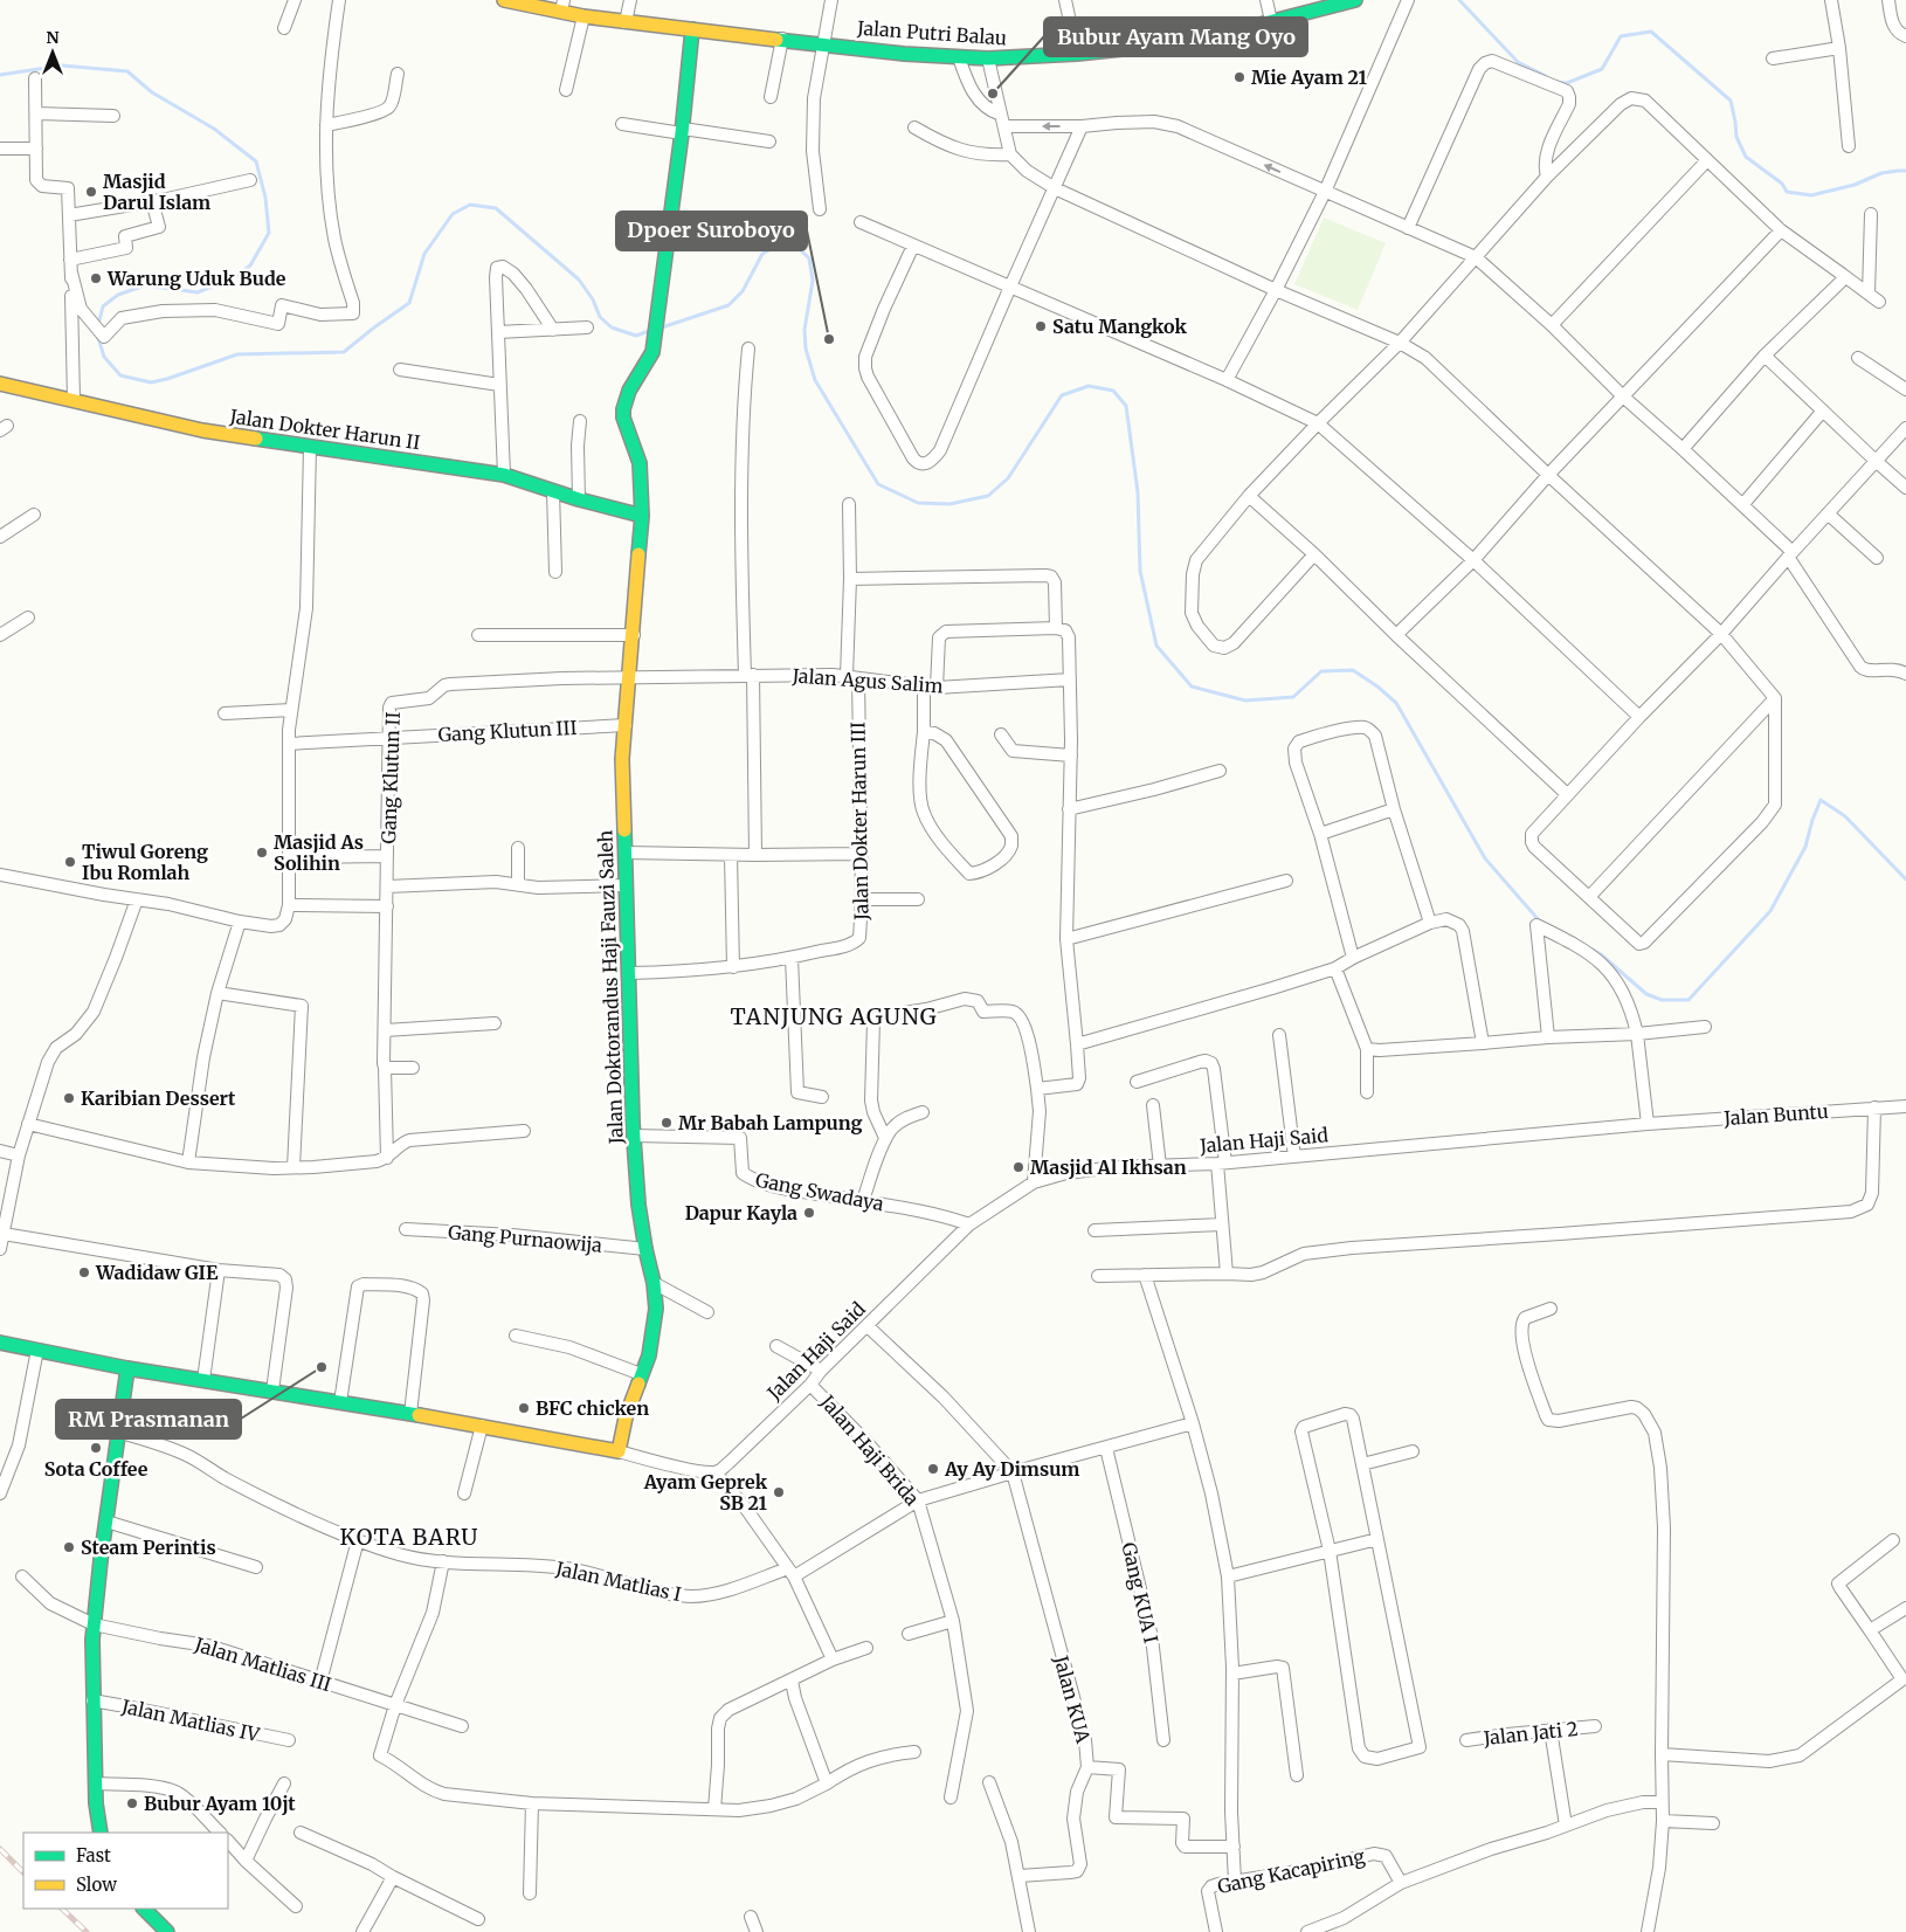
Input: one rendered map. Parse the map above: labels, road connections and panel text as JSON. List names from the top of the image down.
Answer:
{
  "streets": {
    "street": [
      "Jalan Putri Balau",
      "Jalan Dokter Harun II",
      "Jalan Agus Salim",
      "Gang Klutun III",
      "Gang Klutun II",
      "Jalan Dokter Harun III",
      "Jalan Doktorandus Haji Fauzi Saleh",
      "Jalan Buntu",
      "Jalan Haji Said",
      "Gang Swadaya",
      "Gang Purnaowija",
      "Jalan Haji Brida",
      "Jalan Matlias I",
      "Gang KUA I",
      "Jalan Matlias III",
      "Jalan KUA",
      "Jalan Matlias IV",
      "Jalan Jati 2",
      "Gang Kacapiring"
    ]
  },
  "crossings": [
    ["Jalan Dokter Harun II", "Jalan Doktorandus Haji Fauzi Saleh"],
    ["Jalan Agus Salim", "Gang Klutun II"],
    ["Jalan Agus Salim", "Jalan Dokter Harun III"],
    ["Jalan Agus Salim", "Jalan Doktorandus Haji Fauzi Saleh"],
    ["Gang Klutun III", "Gang Klutun II"],
    ["Gang Klutun III", "Jalan Doktorandus Haji Fauzi Saleh"],
    ["Gang Klutun II", "Jalan Doktorandus Haji Fauzi Saleh"],
    ["Jalan Dokter Harun III", "Jalan Doktorandus Haji Fauzi Saleh"],
    ["Jalan Doktorandus Haji Fauzi Saleh", "Gang Swadaya"],
    ["Jalan Doktorandus Haji Fauzi Saleh", "Gang Purnaowija"],
    ["Jalan Buntu", "Jalan Haji Said"],
    ["Jalan Haji Said", "Gang Swadaya"],
    ["Jalan Haji Said", "Jalan Haji Brida"],
    ["Jalan KUA", "Gang Kacapiring"]
  ],
  "districts": ["TANJUNG AGUNG", "KOTA BARU"],
  "places": [
    "Mie Ayam 21",
    "Bubur Ayam Mang Oyo",
    "Masjid Darul Islam",
    "Warung Uduk Bude",
    "Satu Mangkok",
    "Dpoer Suroboyo",
    "Masjid As Solihin",
    "Tiwul Goreng Ibu Romlah",
    "Karibian Dessert",
    "Mr Babah Lampung",
    "Masjid Al Ikhsan",
    "Dapur Kayla",
    "Wadidaw GIE",
    "RM Prasmanan",
    "BFC chicken",
    "Sota Coffee",
    "Ay Ay Dimsum",
    "Ayam Geprek SB 21",
    "Steam Perintis",
    "Bubur Ayam 10jt"
  ],
  "legend": ["Fast", "Slow"],
  "north": "top"
}
